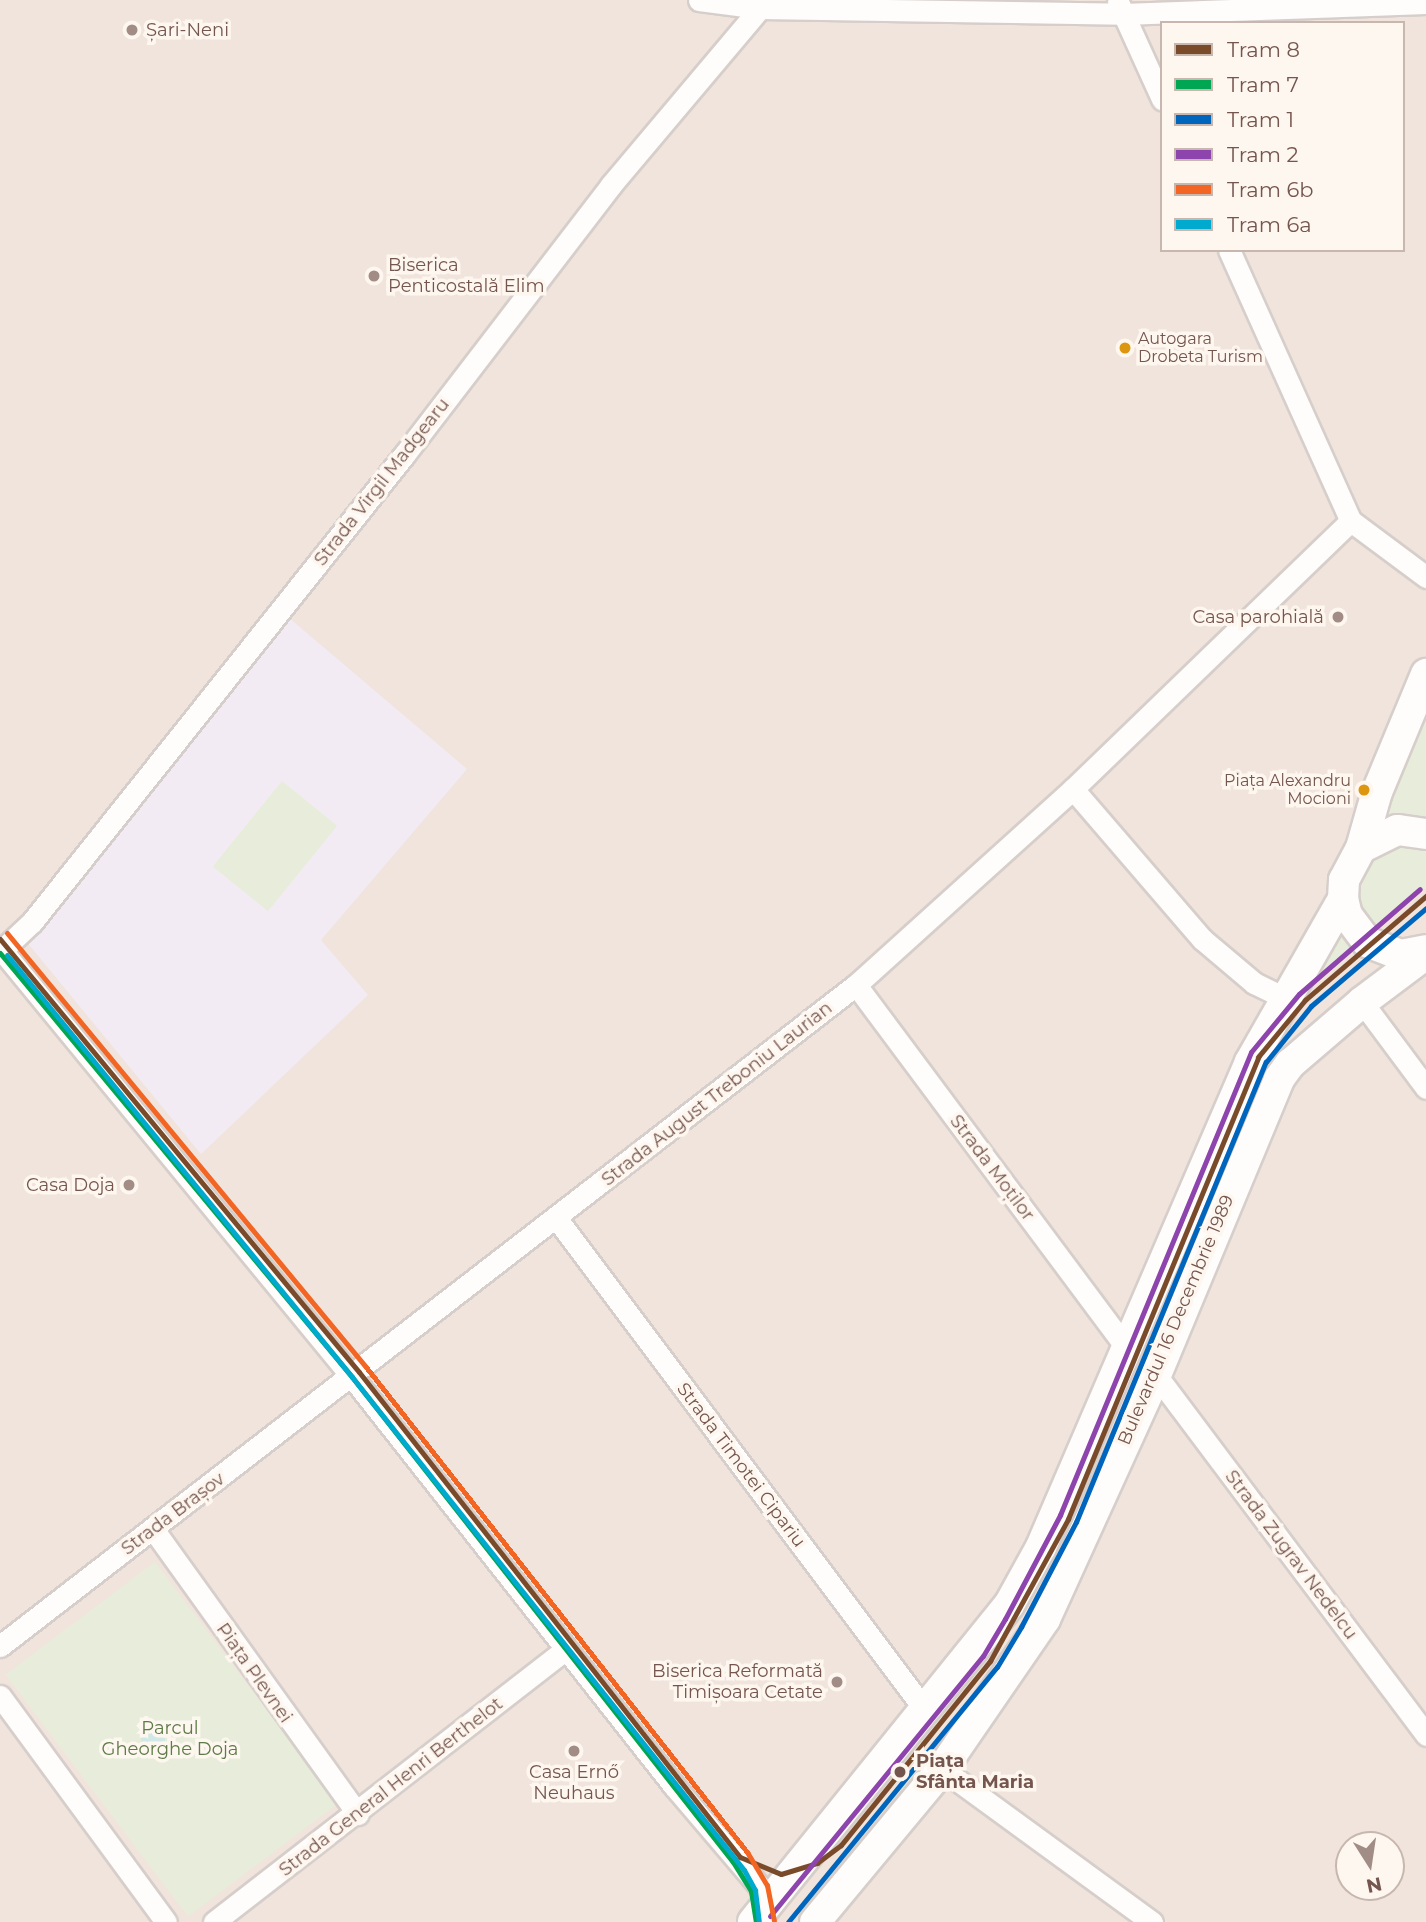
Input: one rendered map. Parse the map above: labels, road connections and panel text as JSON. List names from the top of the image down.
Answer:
{
  "streets": {
    "main road": ["Bulevardul 16 Decembrie 1989"],
    "street": [
      "Strada Virgil Madgearu",
      "Strada August Treboniu Laurian",
      "Strada Moților",
      "Strada Timotei Cipariu",
      "Strada Brașov",
      "Strada Zugrav Nedelcu",
      "Piața Plevnei",
      "Strada General Henri Berthelot"
    ]
  },
  "crossings": [
    ["Strada August Treboniu Laurian", "Strada Moților"],
    ["Strada August Treboniu Laurian", "Strada Timotei Cipariu"],
    ["Strada August Treboniu Laurian", "Strada Brașov"],
    ["Strada Moților", "Bulevardul 16 Decembrie 1989"],
    ["Bulevardul 16 Decembrie 1989", "Strada Timotei Cipariu"],
    ["Bulevardul 16 Decembrie 1989", "Strada Zugrav Nedelcu"],
    ["Strada Brașov", "Piața Plevnei"],
    ["Piața Plevnei", "Strada General Henri Berthelot"]
  ],
  "parks": ["Parcul Gheorghe Doja"],
  "places": [
    "Șari-Neni",
    "Biserica Penticostală Elim",
    "Autogara Drobeta Turism",
    "Casa parohială",
    "Piața Alexandru Mocioni",
    "Casa Doja",
    "Biserica Reformată Timișoara Cetate",
    "Casa Ernő Neuhaus",
    "Piața Sfânta Maria"
  ],
  "lines": [
    "tram line 2",
    "tram line 8",
    "tram line 1",
    "tram line 6b",
    "tram line 7",
    "tram line 6a"
  ],
  "legend": [
    "Tram 8",
    "Tram 7",
    "Tram 1",
    "Tram 2",
    "Tram 6b",
    "Tram 6a"
  ],
  "north": "bottom"
}
